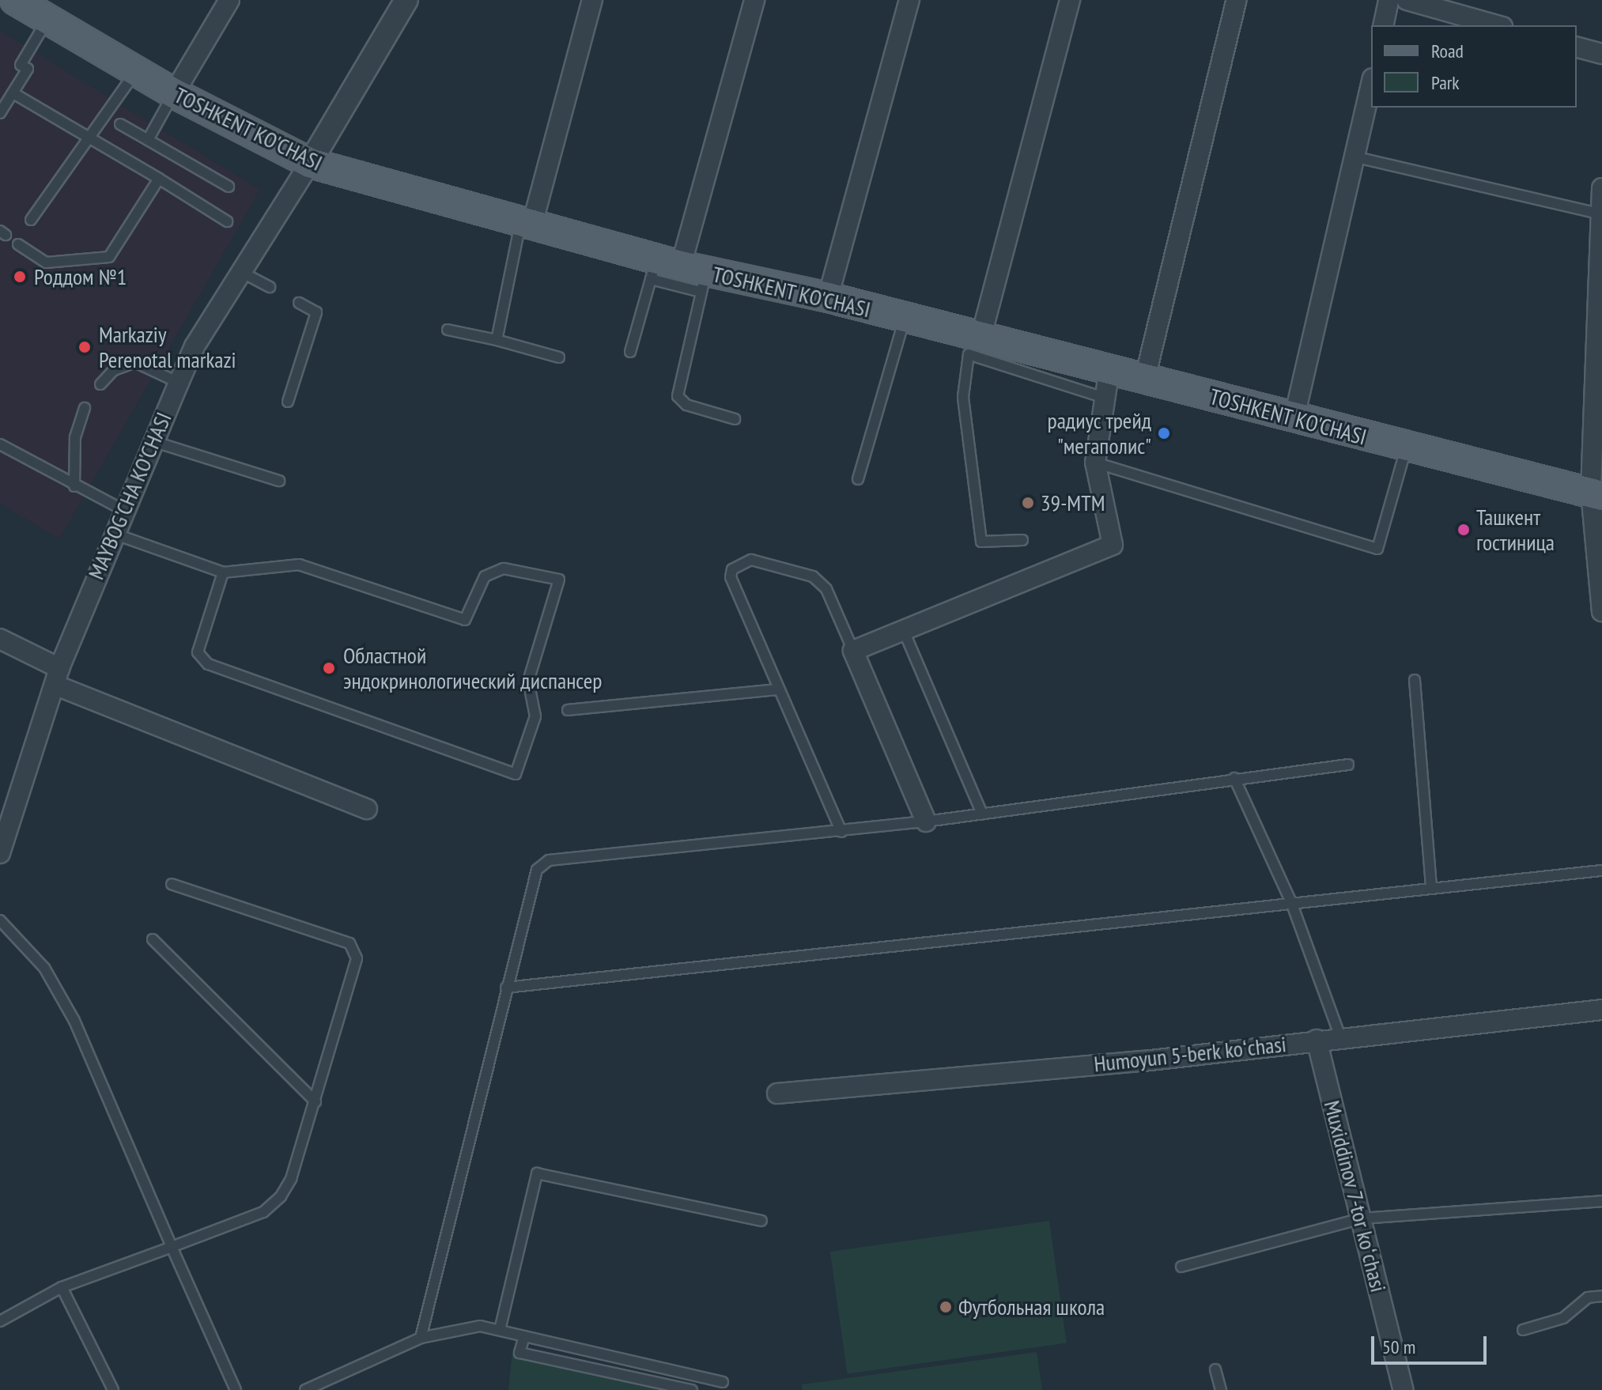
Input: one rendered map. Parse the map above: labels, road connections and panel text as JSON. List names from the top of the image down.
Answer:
{
  "streets": {
    "main road": ["TOSHKENT KO'CHASI"],
    "street": ["MAYBOG'CHA KO'CHASI", "Humoyun 5-berk koʻchasi", "Muxiddinov 7-tor koʻchasi"]
  },
  "crossings": [
    ["TOSHKENT KO'CHASI", "MAYBOG'CHA KO'CHASI"],
    ["Humoyun 5-berk koʻchasi", "Muxiddinov 7-tor koʻchasi"]
  ],
  "places": [
    "Роддом №1",
    "Markaziy Perenotal markazi",
    "радиус трейд \"мегаполис\"",
    "39-MTM",
    "Ташкент гостиница",
    "Областной эндокринологический диспансер",
    "Футбольная школа"
  ],
  "legend": ["Road", "Park"],
  "scale_bar": "50 m"
}
